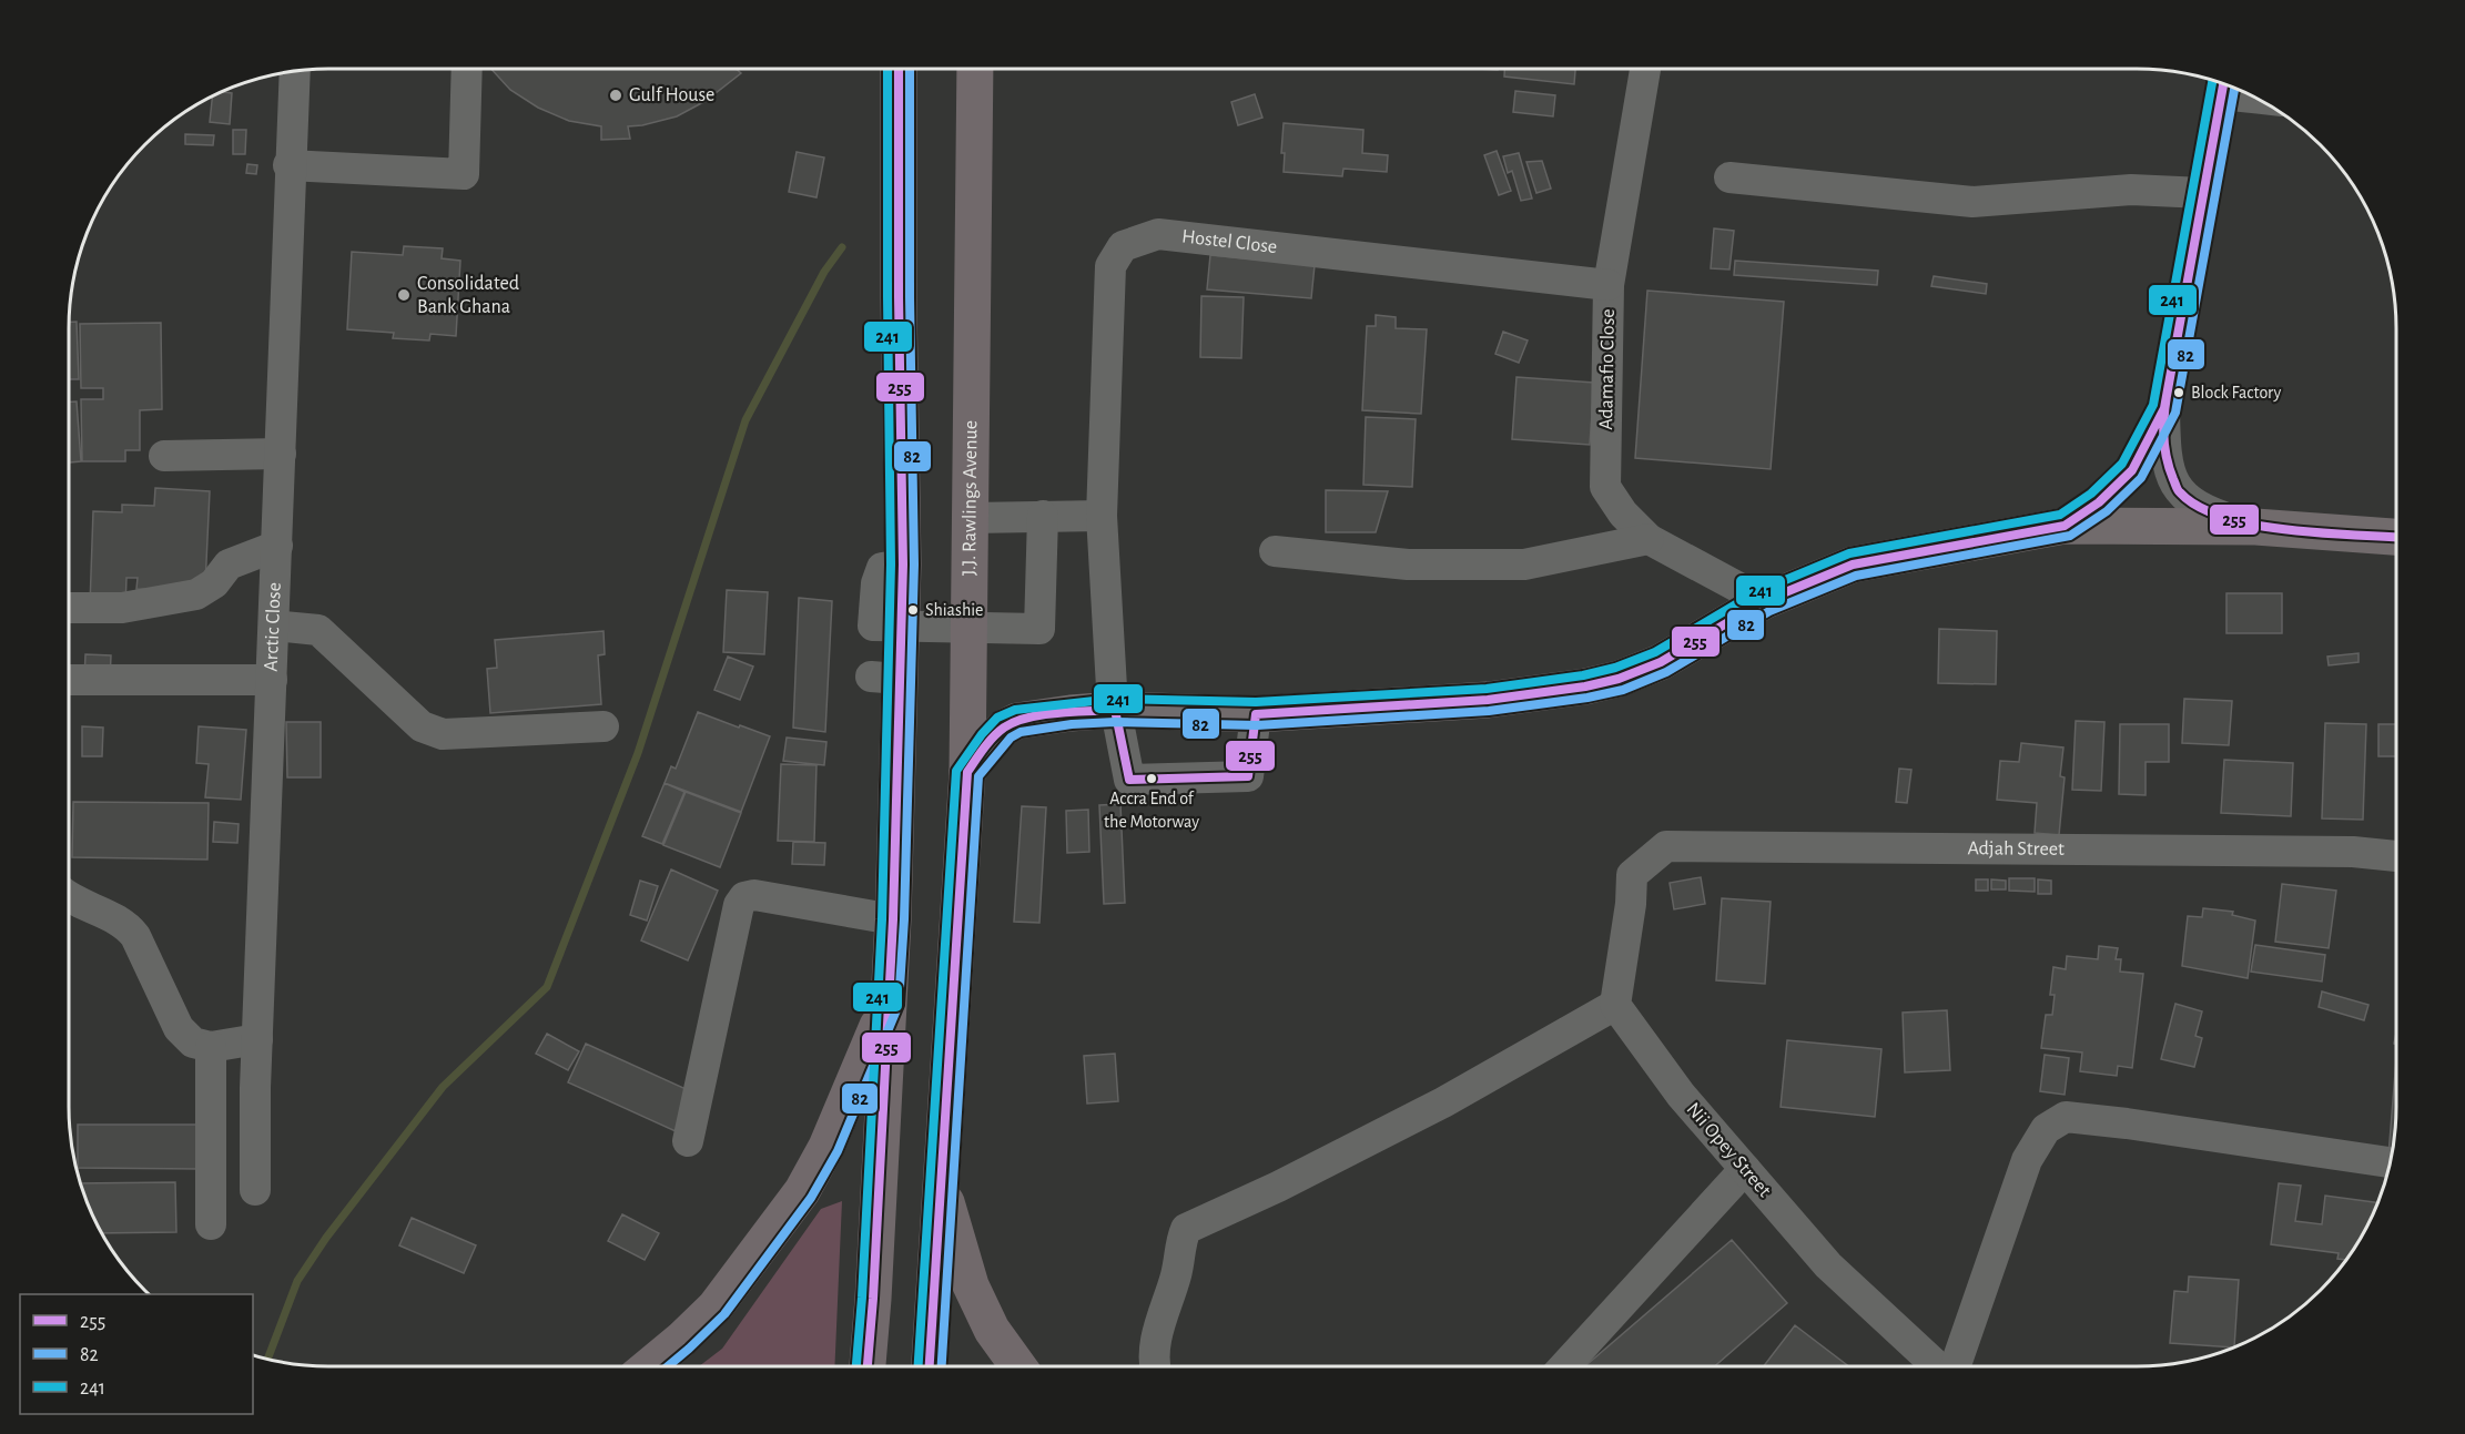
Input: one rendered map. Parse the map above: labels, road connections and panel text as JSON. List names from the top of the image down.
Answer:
{
  "streets": {
    "highway": ["J.J. Rawlings Avenue"],
    "street": [
      "Hostel Close",
      "Adamafio Close",
      "Arctic Close",
      "Adjah Street",
      "Nii Opey Street"
    ]
  },
  "crossings": [
    ["Hostel Close", "Adamafio Close"],
    ["Adjah Street", "Nii Opey Street"]
  ],
  "places": [
    "Gulf House",
    "Consolidated Bank Ghana",
    "Block Factory",
    "Shiashie",
    "Accra End of the Motorway"
  ],
  "lines": ["transit line 255", "transit line 82", "transit line 241"],
  "legend": ["255", "82", "241"]
}
